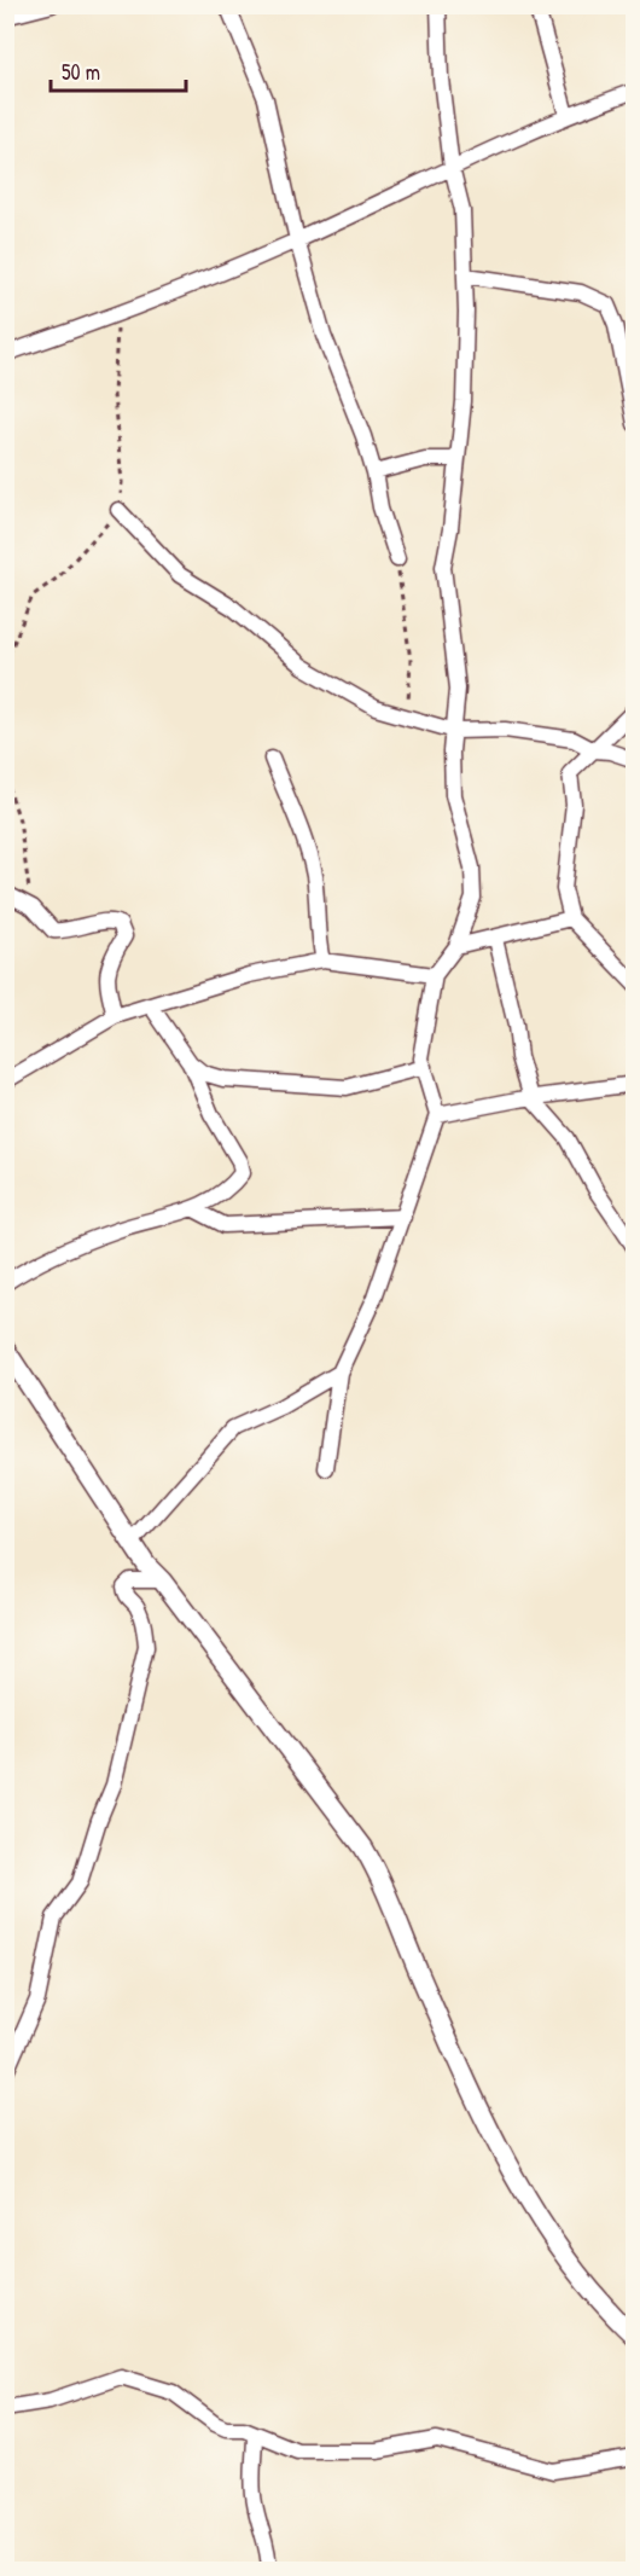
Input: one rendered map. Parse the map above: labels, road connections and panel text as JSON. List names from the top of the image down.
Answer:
{
  "scale_bar": "50 m"
}
